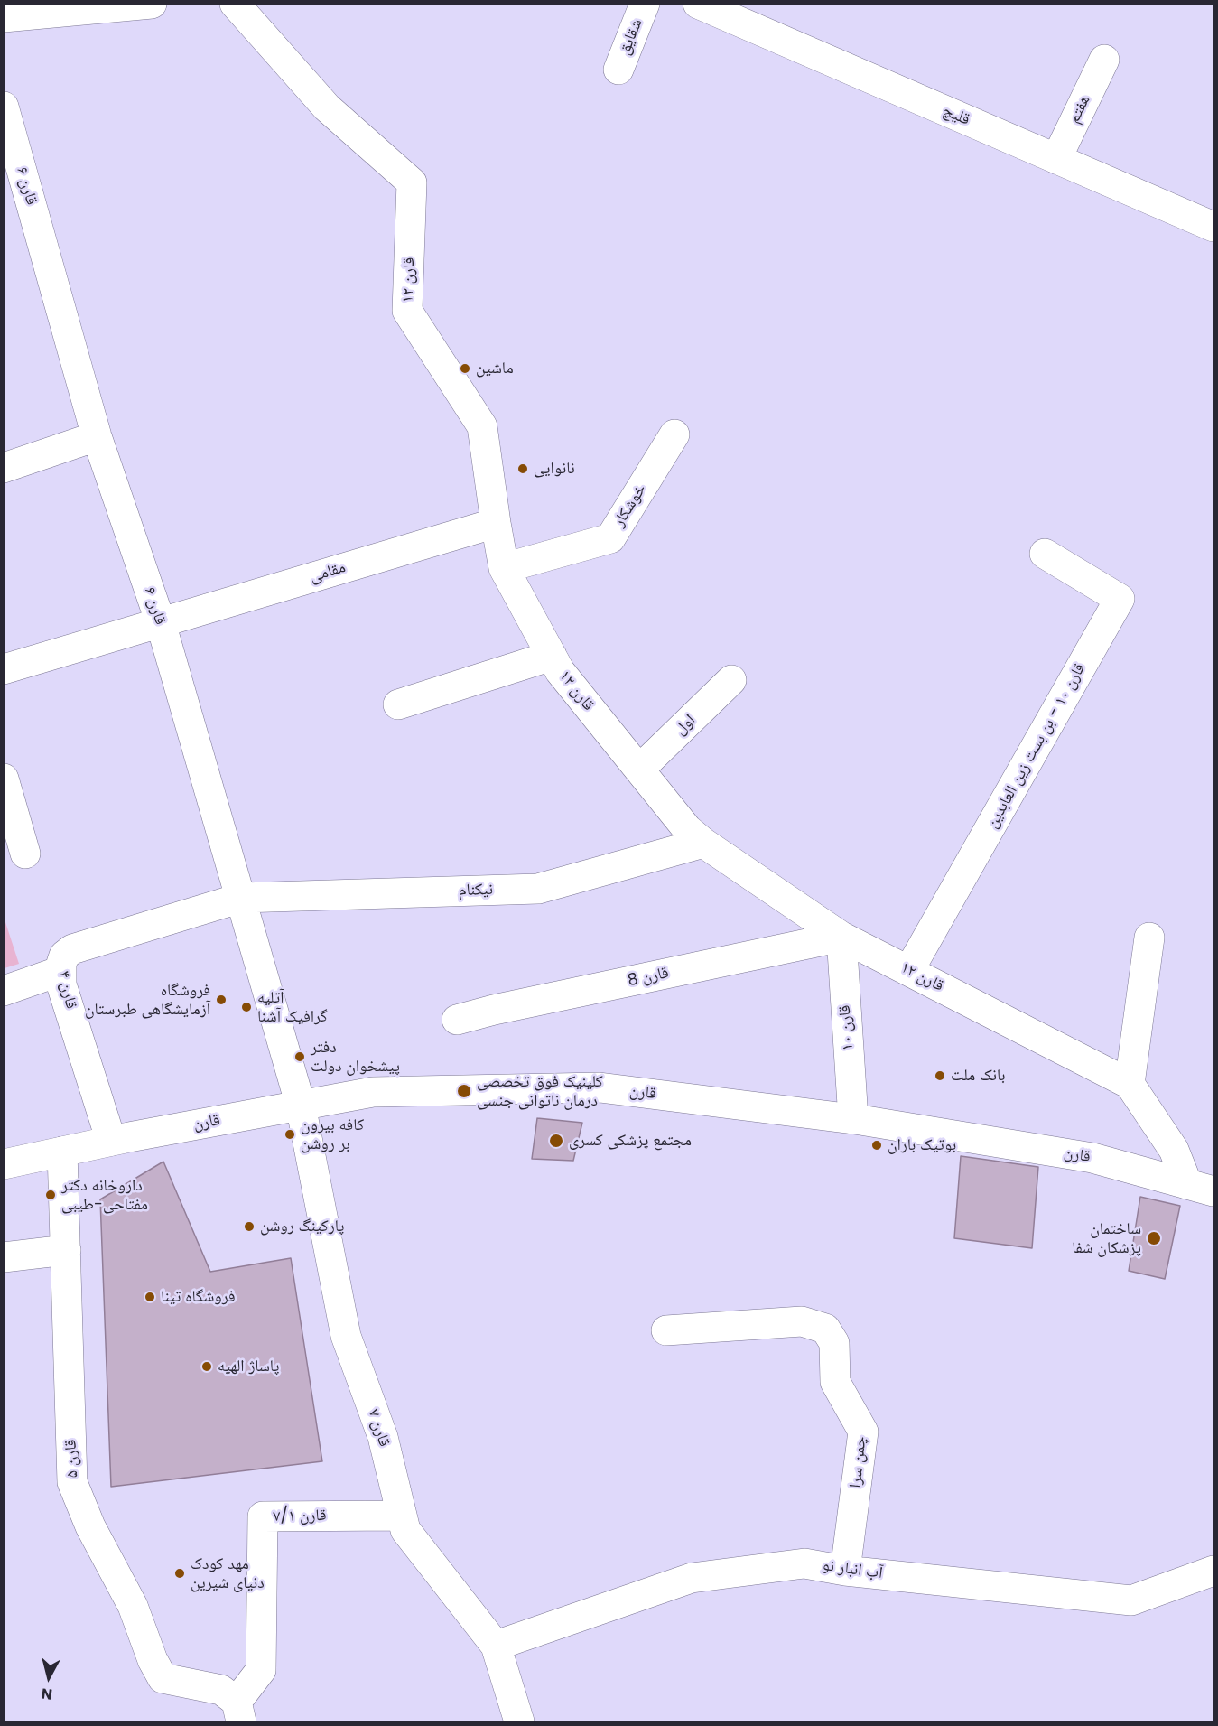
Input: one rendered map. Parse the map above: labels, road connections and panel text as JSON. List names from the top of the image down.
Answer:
{
  "streets": {
    "street": [
      "شقایق",
      "هفتم",
      "قلیچ",
      "قارن ۶",
      "قارن ۱۲",
      "خوشکار",
      "مقامی",
      "اول",
      "قارن ۱۰ - بن بست زین العابدین",
      "نیکنام",
      "قارن 8",
      "قارن ۴",
      "قارن ١٠",
      "قارن",
      "قارن ٧",
      "قارن ۵",
      "چمن سرا",
      "قارن ۷/۱",
      "آب انبار نو"
    ]
  },
  "crossings": [
    ["هفتم", "قلیچ"],
    ["قارن ۶", "مقامی"],
    ["قارن ۶", "نیکنام"],
    ["قارن ۶", "قارن ۴"],
    ["قارن ۶", "قارن"],
    ["قارن ۶", "قارن ٧"],
    ["قارن ۱۲", "خوشکار"],
    ["قارن ۱۲", "مقامی"],
    ["قارن ۱۲", "اول"],
    ["قارن ۱۲", "قارن ۱۰ - بن بست زین العابدین"],
    ["قارن ۱۲", "نیکنام"],
    ["قارن ۱۲", "قارن 8"],
    ["قارن ۱۲", "قارن ١٠"],
    ["قارن ۱۲", "قارن"],
    ["نیکنام", "قارن ۴"],
    ["قارن 8", "قارن ١٠"],
    ["قارن ۴", "قارن"],
    ["قارن ١٠", "قارن"],
    ["قارن", "قارن ٧"],
    ["قارن", "قارن ۵"],
    ["قارن ٧", "قارن ۷/۱"],
    ["قارن ٧", "آب انبار نو"],
    ["قارن ۵", "قارن ۷/۱"],
    ["چمن سرا", "آب انبار نو"]
  ],
  "places": [
    "ماشین",
    "نانوایی",
    "فروشگاه آزمایشگاهی طبرستان",
    "آتلیه گرافیک آشنا",
    "دفتر پیشخوان دولت",
    "بانک ملت",
    "کلینیک فوق تخصصی درمان ناتوانی جنسی",
    "کافه بیرون بر روشن",
    "مجتمع پزشکی کسری",
    "بوتیک باران",
    "داروخانه دکتر مفتاحی-طیبی",
    "پارکینگ روشن",
    "ساختمان پزشکان شفا",
    "فروشگاه تینا",
    "پاساژ الهیه",
    "مهد کودک دنیای شیرین"
  ],
  "north": "bottom"
}
